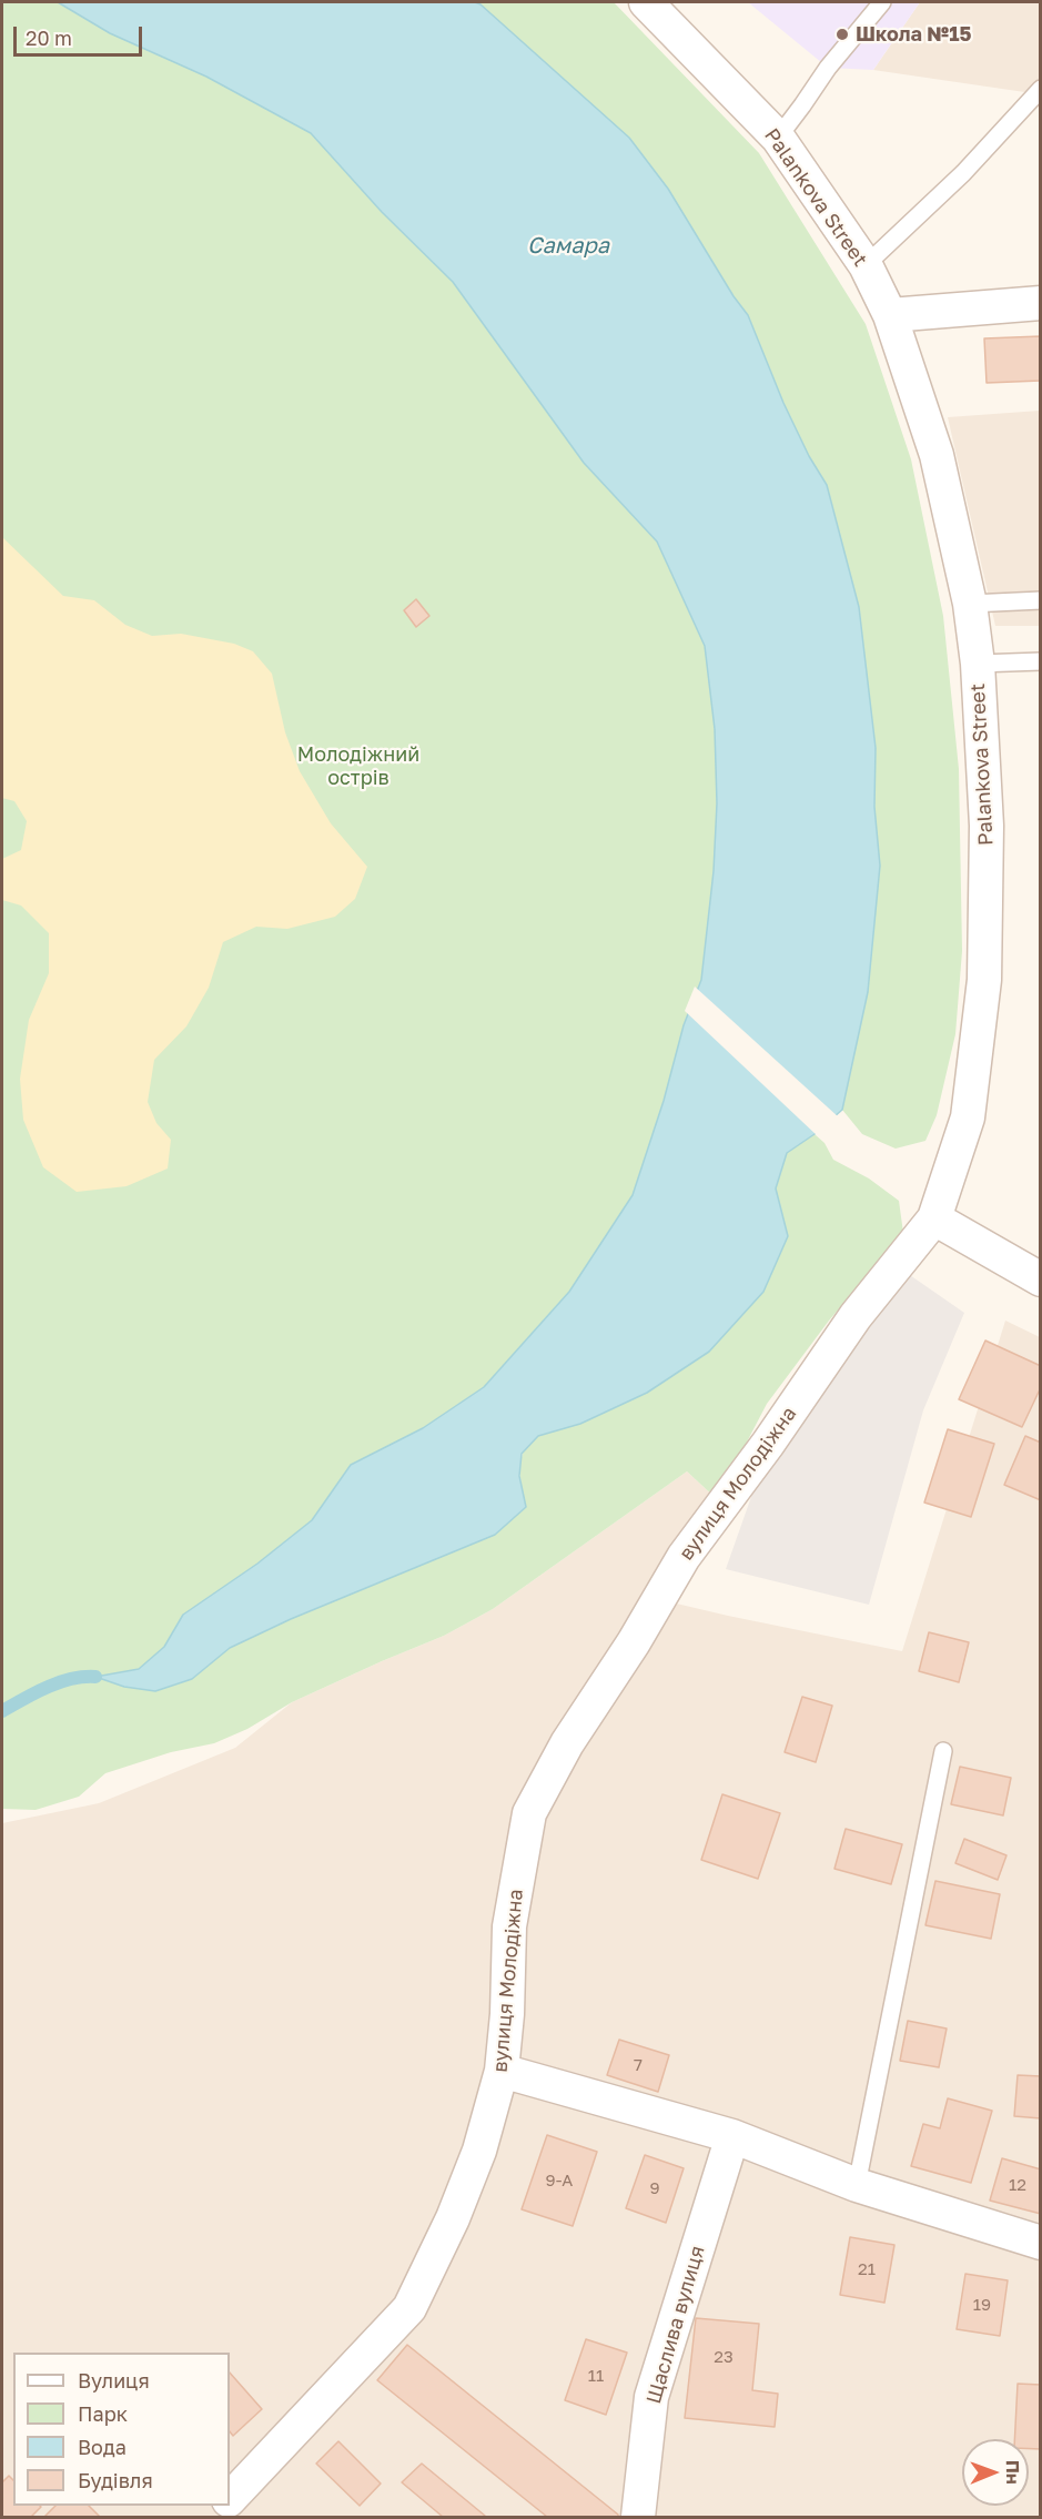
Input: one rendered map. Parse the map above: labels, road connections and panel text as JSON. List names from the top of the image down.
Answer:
{
  "streets": {
    "street": ["Palankova Street", "вулиця Молодіжна", "Щаслива вулиця"]
  },
  "crossings": [
    ["Palankova Street", "вулиця Молодіжна"]
  ],
  "water": ["Самара"],
  "parks": ["Молодіжний острів"],
  "places": ["Школа №15"],
  "house_numbers": [
    "7",
    "9-А",
    "12",
    "9",
    "21",
    "19",
    "23",
    "11"
  ],
  "legend": [
    "Вулиця",
    "Парк",
    "Вода",
    "Будівля"
  ],
  "scale_bar": "20 m",
  "north": "right"
}
